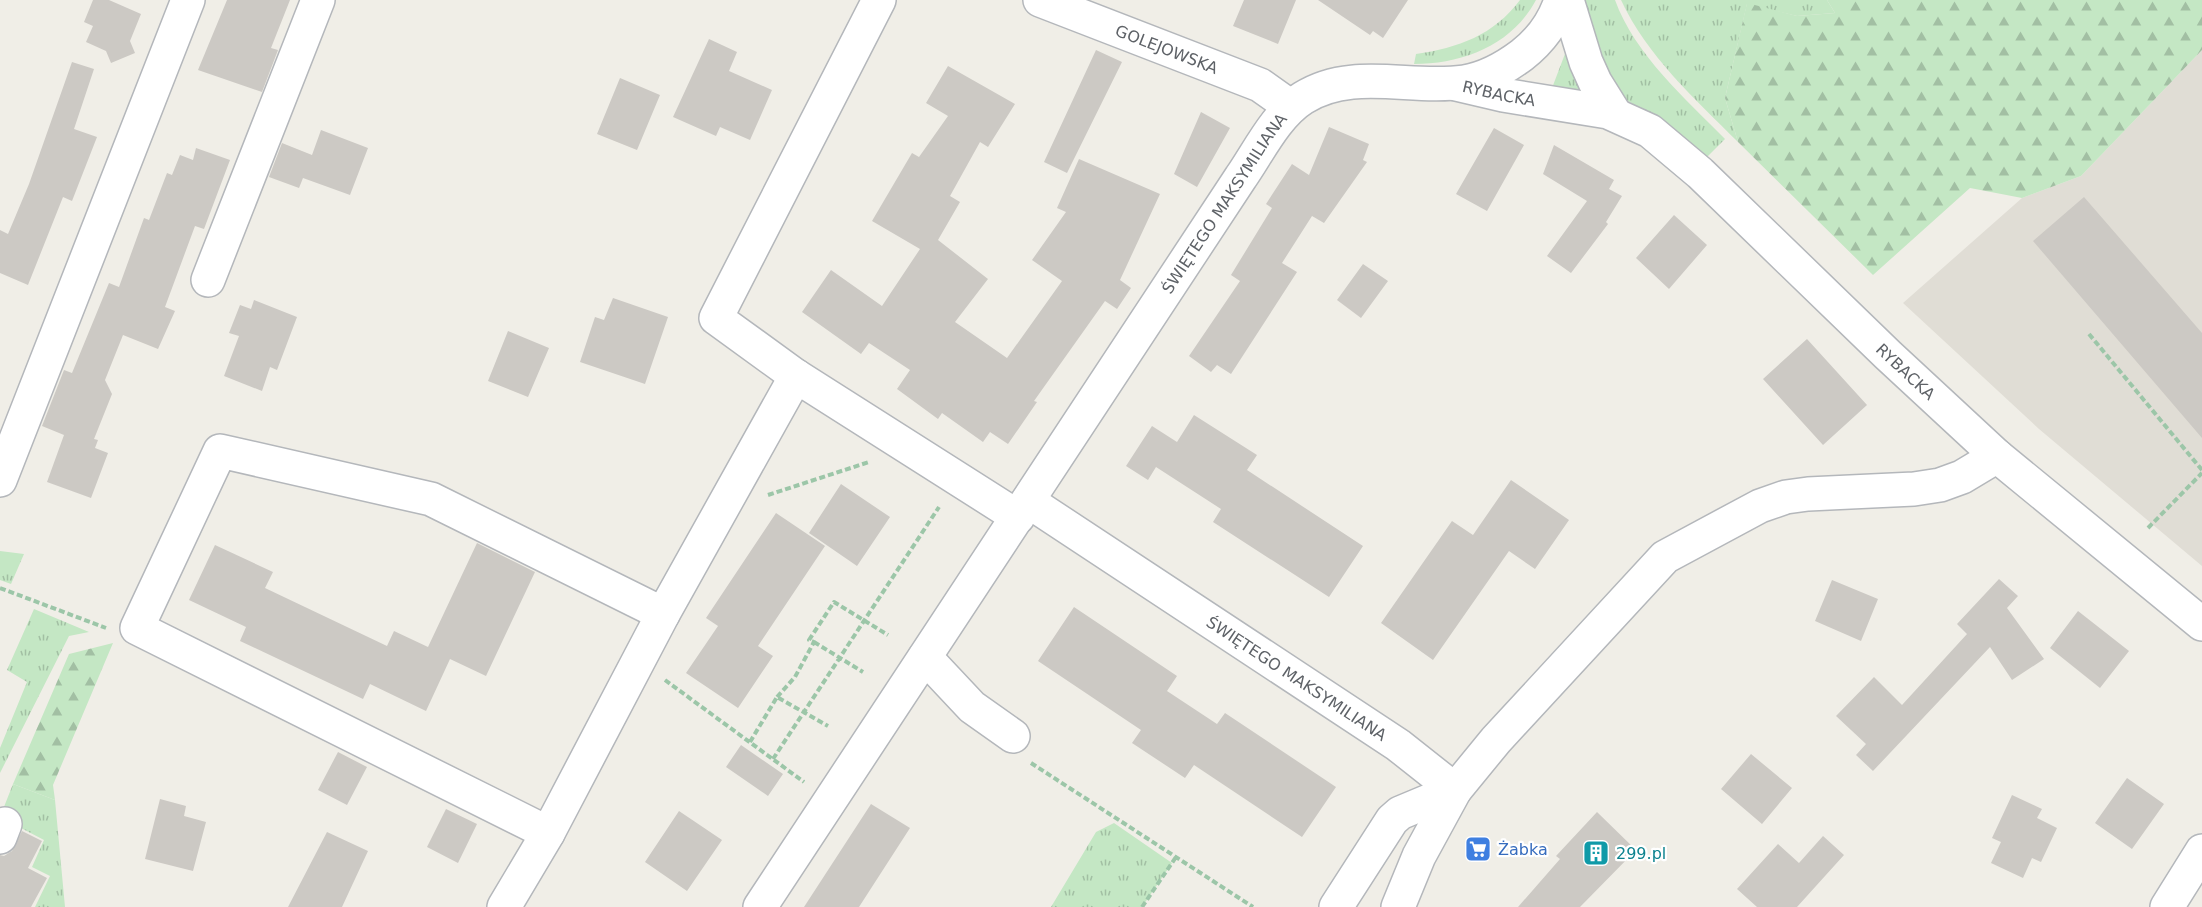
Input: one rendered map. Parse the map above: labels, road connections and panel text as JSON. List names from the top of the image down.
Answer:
{
  "streets": {
    "street": ["GOLEJOWSKA", "RYBACKA", "ŚWIĘTEGO MAKSYMILIANA"]
  },
  "crossings": [
    ["GOLEJOWSKA", "ŚWIĘTEGO MAKSYMILIANA"],
    ["RYBACKA", "ŚWIĘTEGO MAKSYMILIANA"]
  ],
  "places": {
    "supermarket": ["Żabka"],
    "building": ["299.pl"]
  }
}
